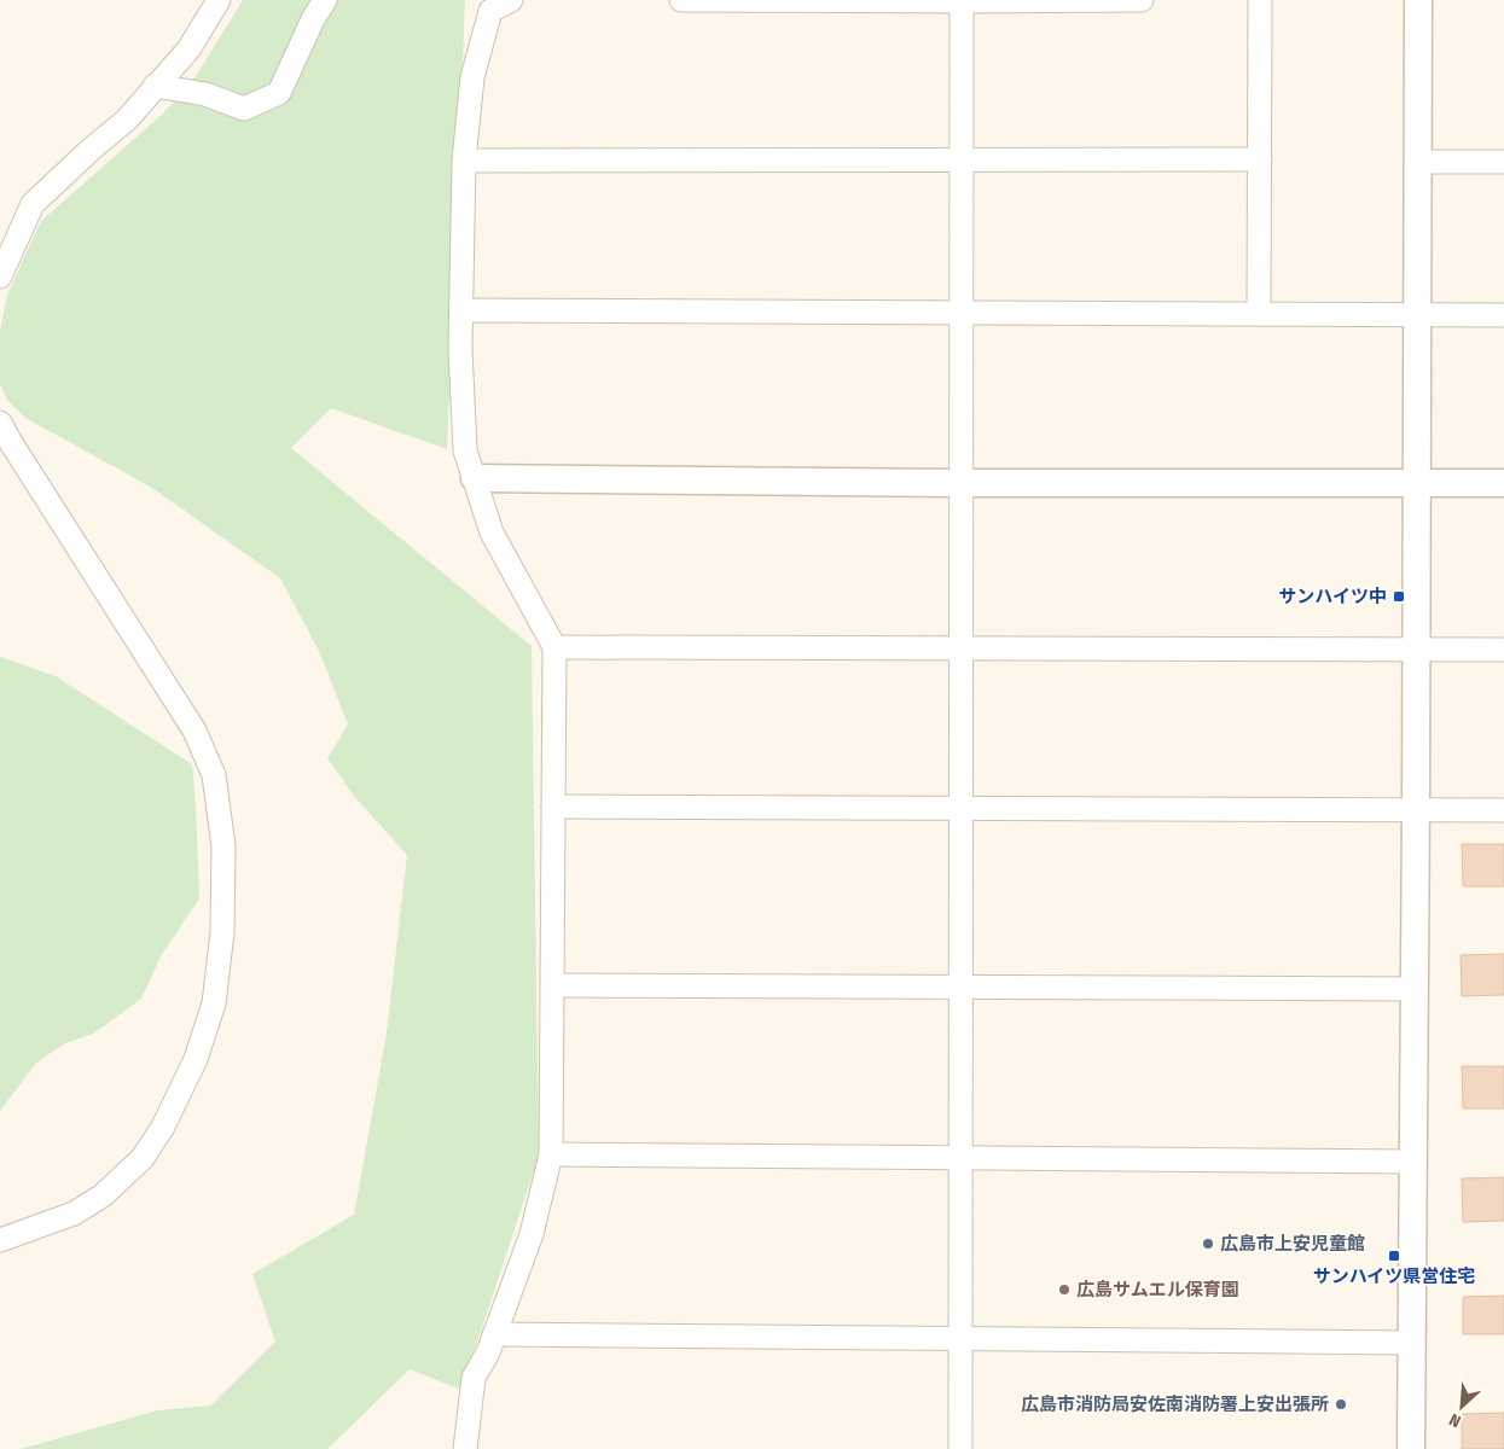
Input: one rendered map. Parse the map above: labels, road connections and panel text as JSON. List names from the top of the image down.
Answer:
{
  "places": {
    "transit": ["サンハイツ中", "サンハイツ県営住宅"],
    "other": ["広島市上安児童館", "広島サムエル保育園", "広島市消防局安佐南消防署上安出張所"]
  },
  "north": "bottom left"
}
